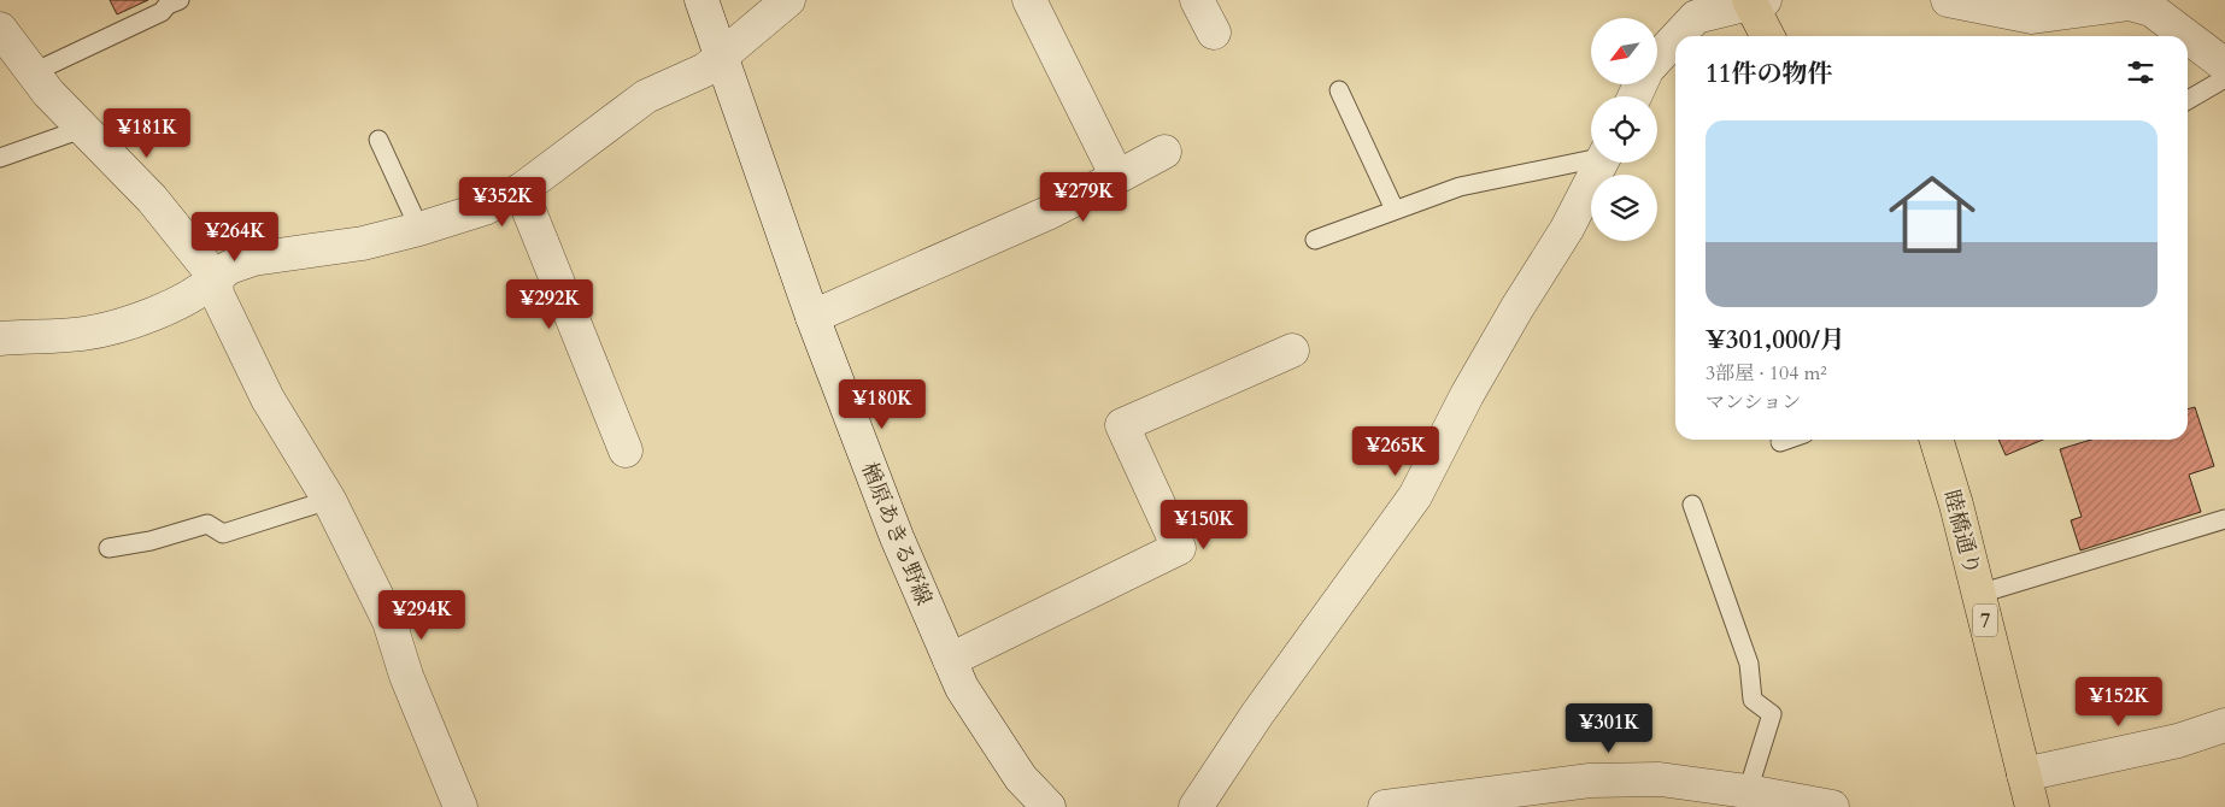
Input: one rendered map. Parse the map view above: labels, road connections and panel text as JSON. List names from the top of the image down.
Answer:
{
  "streets": {
    "main road": ["睦橋通り", "7"],
    "street": ["楢原あきる野線"]
  },
  "north": "bottom left",
  "page": {
    "heading": "11件の物件",
    "price": [
      "¥181K",
      "¥279K",
      "¥352K",
      "¥264K",
      "¥292K",
      "¥180K",
      "¥265K",
      "¥150K",
      "¥294K",
      "¥152K",
      "¥301K"
    ],
    "list": [
      {
        "name": "¥301,000/月",
        "note": "3部屋 · 104 m² · マンション"
      }
    ]
  }
}
